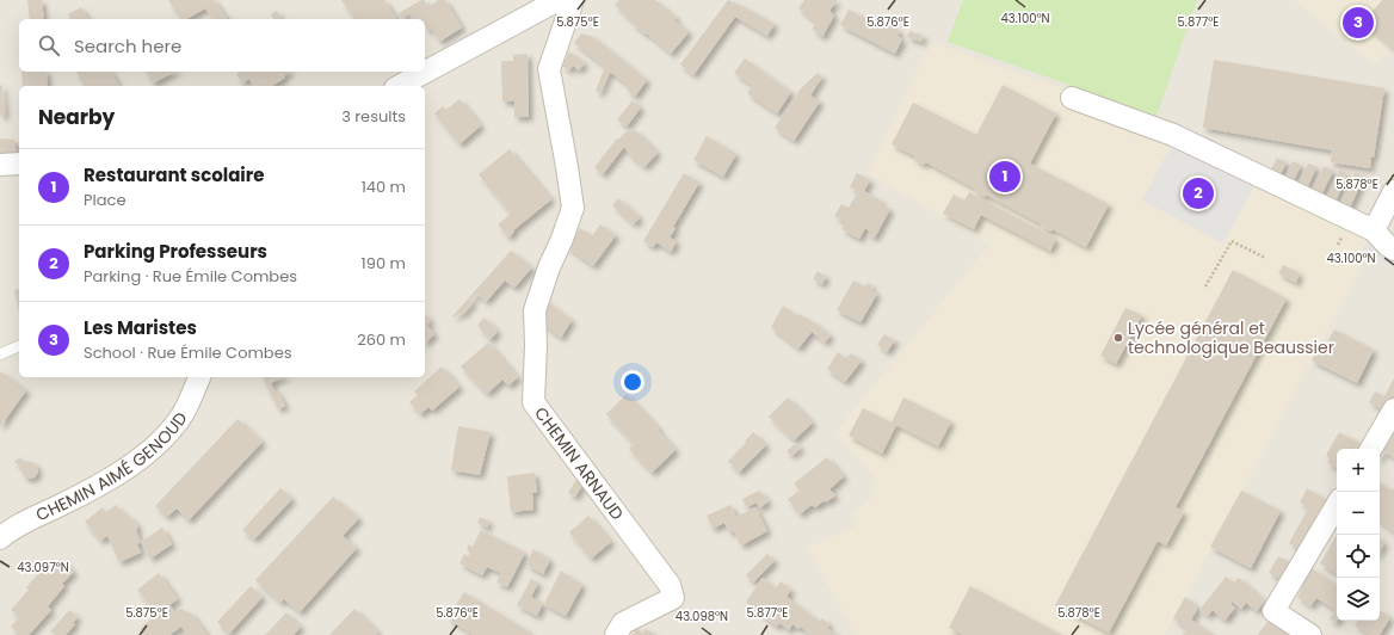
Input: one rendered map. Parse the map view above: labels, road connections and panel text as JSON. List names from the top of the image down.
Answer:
{
  "streets": {
    "street": ["CHEMIN AIMÉ GENOUD", "CHEMIN ARNAUD"]
  },
  "places": ["Lycée général et technologique Beaussier"],
  "page": {
    "pins": ["3", "1", "2"],
    "search": "Search here",
    "heading": ["Nearby", "3 results"],
    "list": [
      {
        "mark": "1",
        "name": "Restaurant scolaire",
        "note": "Place",
        "value": "140 m"
      },
      {
        "mark": "2",
        "name": "Parking Professeurs",
        "note": "Parking · Rue Émile Combes",
        "value": "190 m"
      },
      {
        "mark": "3",
        "name": "Les Maristes",
        "note": "School · Rue Émile Combes",
        "value": "260 m"
      }
    ],
    "map_buttons": ["+", "−"]
  },
  "coordinates": [
    "43.100°N",
    "5.875°E",
    "5.876°E",
    "5.877°E",
    "5.878°E",
    "43.097°N",
    "43.098°N"
  ]
}
